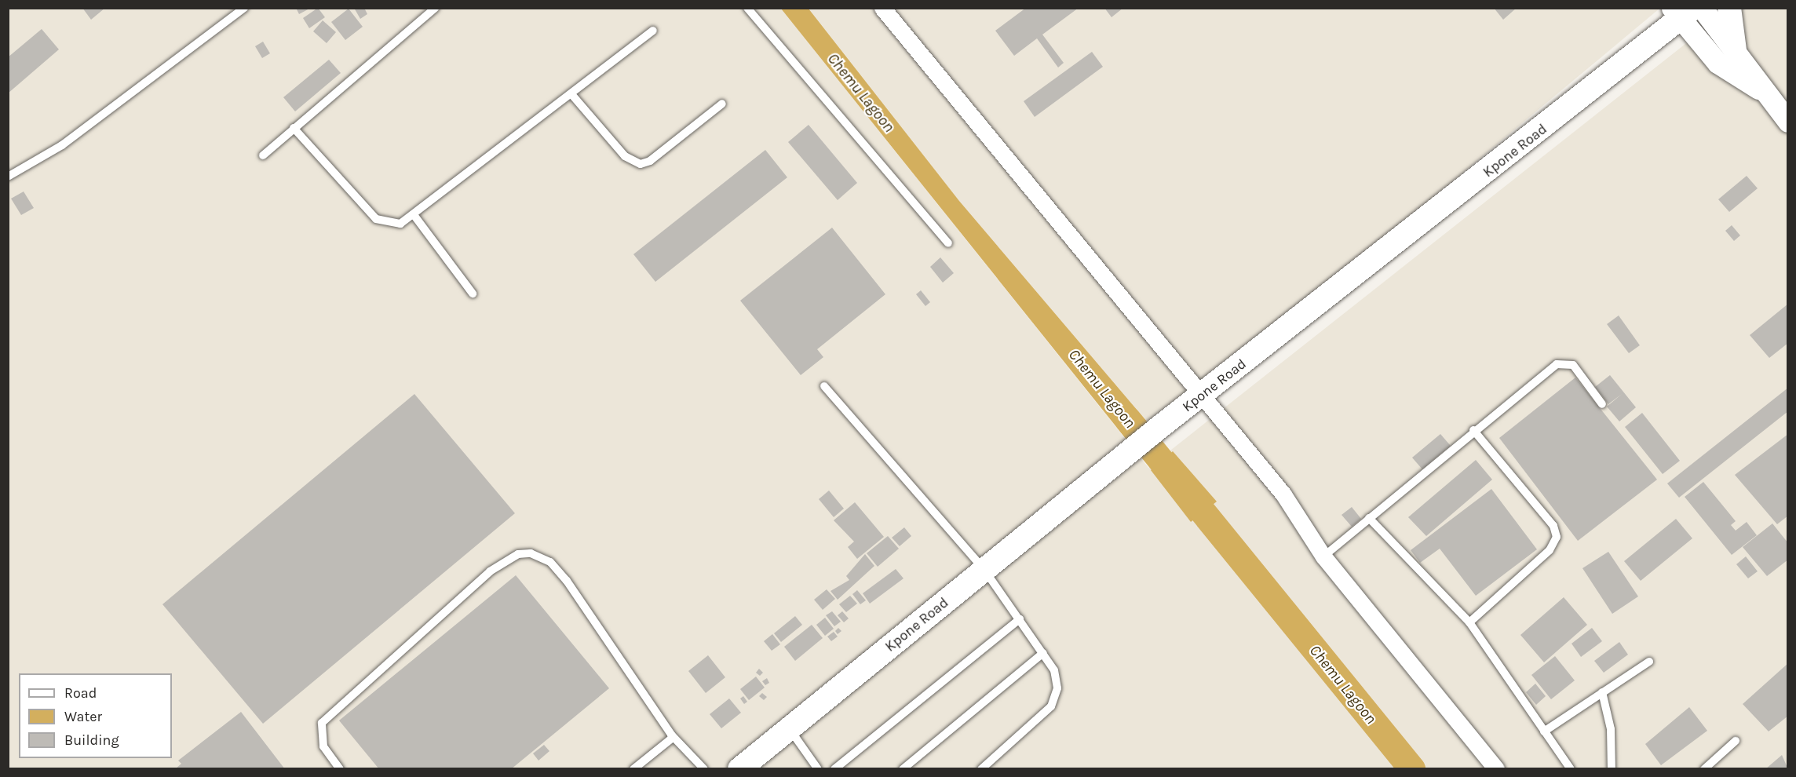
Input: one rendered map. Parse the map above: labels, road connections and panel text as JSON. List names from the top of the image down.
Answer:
{
  "streets": {
    "main road": ["Kpone Road"]
  },
  "water": ["Chemu Lagoon"],
  "legend": ["Road", "Water", "Building"]
}
